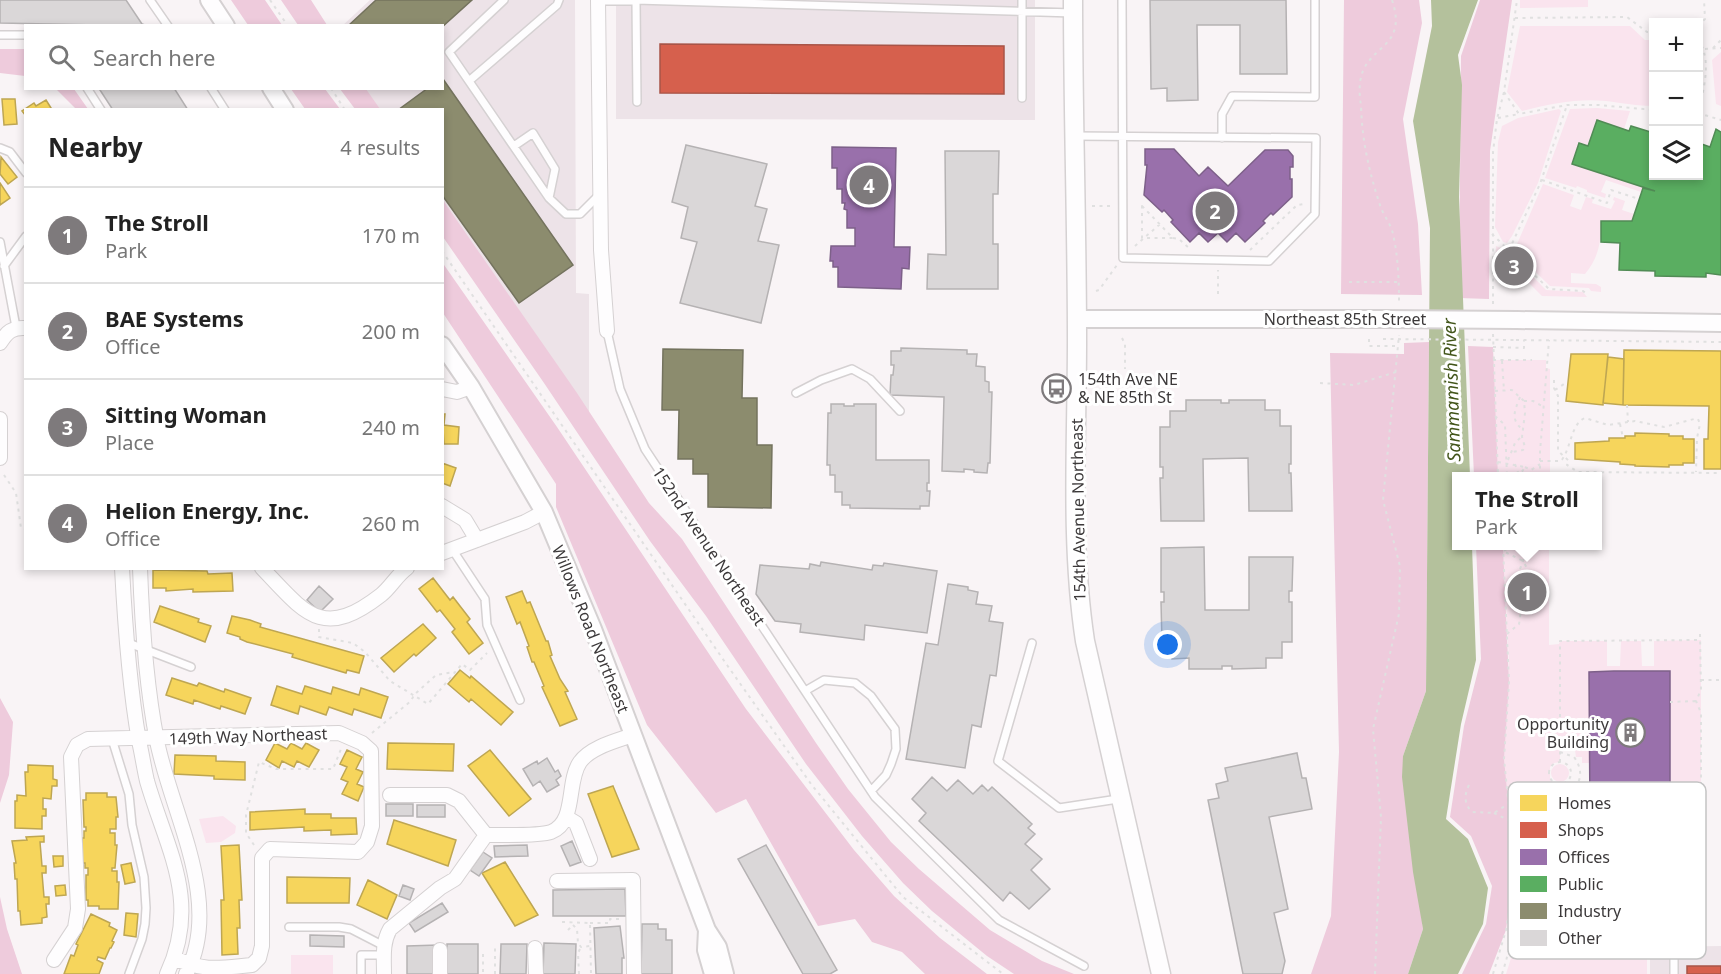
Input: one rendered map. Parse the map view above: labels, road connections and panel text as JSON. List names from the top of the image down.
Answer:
{
  "streets": {
    "main road": ["154th Avenue Northeast"],
    "street": [
      "Northeast 85th Street",
      "152nd Avenue Northeast",
      "Willows Road Northeast",
      "149th Way Northeast"
    ]
  },
  "crossings": [
    ["Northeast 85th Street", "154th Avenue Northeast"]
  ],
  "water": ["Sammamish River"],
  "places": {
    "bus stop": ["154th Ave NE & NE 85th St"],
    "building": ["Opportunity Building"]
  },
  "legend": [
    "Homes",
    "Shops",
    "Offices",
    "Public",
    "Industry",
    "Other"
  ],
  "page": {
    "map_buttons": ["+", "−"],
    "search": "Search here",
    "heading": ["Nearby", "4 results"],
    "pins": [
      "4",
      "2",
      "3",
      "1"
    ],
    "list": [
      {
        "mark": "1",
        "name": "The Stroll",
        "note": "Park",
        "value": "170 m"
      },
      {
        "mark": "2",
        "name": "BAE Systems",
        "note": "Office",
        "value": "200 m"
      },
      {
        "mark": "3",
        "name": "Sitting Woman",
        "note": "Place",
        "value": "240 m"
      },
      {
        "mark": "4",
        "name": "Helion Energy, Inc.",
        "note": "Office",
        "value": "260 m"
      }
    ],
    "popup": ["The Stroll", "Park"]
  }
}
